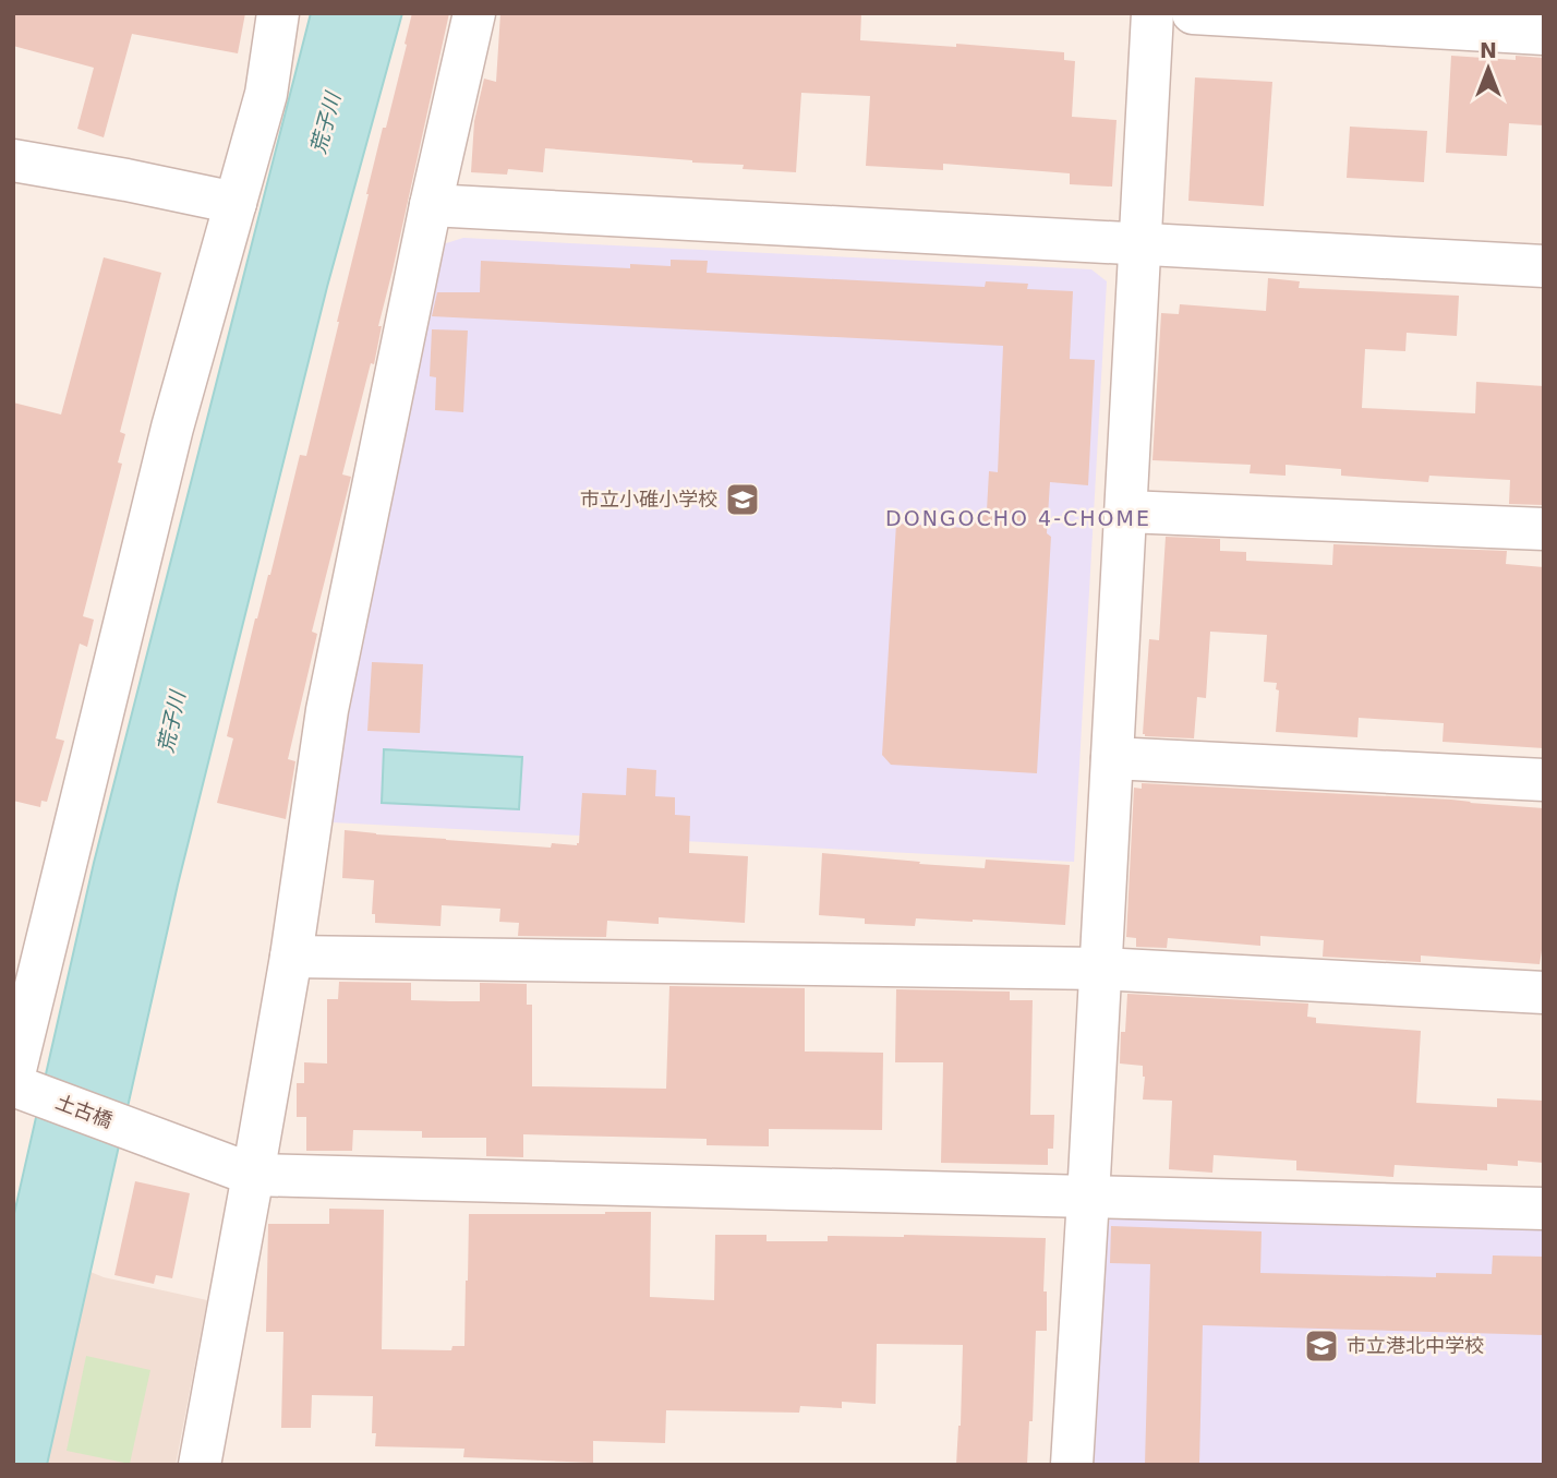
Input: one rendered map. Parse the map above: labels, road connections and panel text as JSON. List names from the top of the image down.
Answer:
{
  "streets": {
    "street": ["土古橋"]
  },
  "districts": ["DONGOCHO 4-CHOME"],
  "water": ["荒子川"],
  "places": {
    "school or university": ["市立小碓小学校", "市立港北中学校"]
  },
  "north": "top"
}
